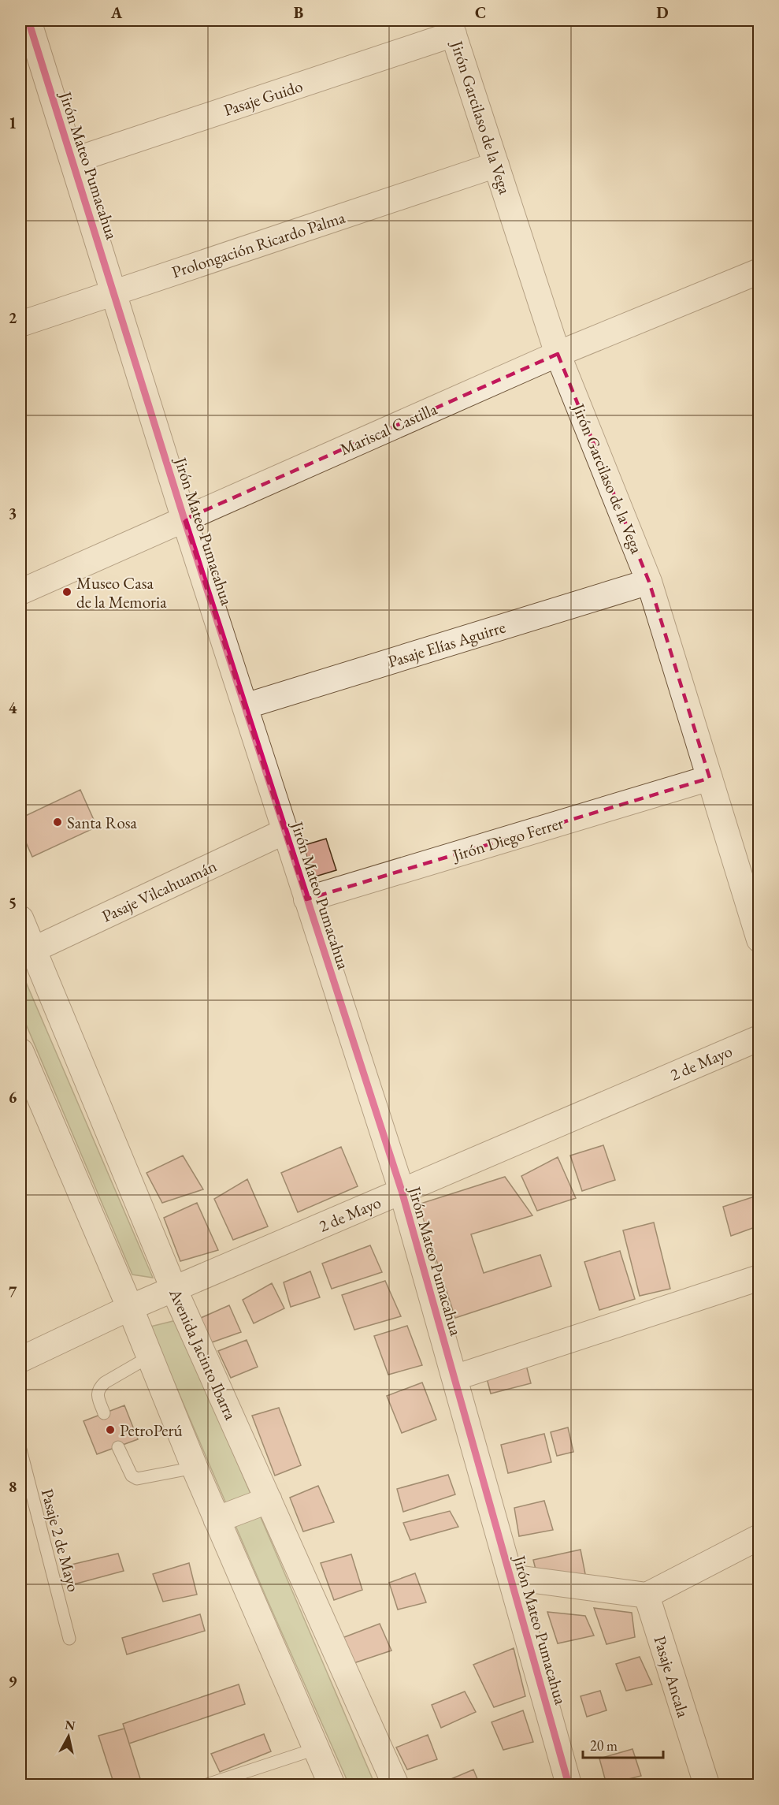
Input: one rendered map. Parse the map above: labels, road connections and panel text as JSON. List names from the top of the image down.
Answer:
{
  "streets": {
    "street": [
      "Pasaje Guido",
      "Jirón Garcilaso de la Vega",
      "Jirón Mateo Pumacahua",
      "Prolongación Ricardo Palma",
      "Mariscal Castilla",
      "Pasaje Elías Aguirre",
      "Jirón Diego Ferrer",
      "Pasaje Vilcahuamán",
      "2 de Mayo",
      "Avenida Jacinto Ibarra",
      "Pasaje Ancala"
    ],
    "lane": ["Pasaje 2 de Mayo"]
  },
  "crossings": [
    ["Pasaje Guido", "Jirón Garcilaso de la Vega"],
    ["Pasaje Guido", "Jirón Mateo Pumacahua"],
    ["Jirón Garcilaso de la Vega", "Prolongación Ricardo Palma"],
    ["Jirón Garcilaso de la Vega", "Mariscal Castilla"],
    ["Jirón Garcilaso de la Vega", "Pasaje Elías Aguirre"],
    ["Jirón Garcilaso de la Vega", "Jirón Diego Ferrer"],
    ["Jirón Mateo Pumacahua", "Prolongación Ricardo Palma"],
    ["Jirón Mateo Pumacahua", "Mariscal Castilla"],
    ["Jirón Mateo Pumacahua", "Pasaje Elías Aguirre"],
    ["Jirón Mateo Pumacahua", "Jirón Diego Ferrer"],
    ["Jirón Mateo Pumacahua", "Pasaje Vilcahuamán"],
    ["Jirón Mateo Pumacahua", "2 de Mayo"],
    ["Pasaje Vilcahuamán", "Avenida Jacinto Ibarra"],
    ["2 de Mayo", "Avenida Jacinto Ibarra"]
  ],
  "places": ["Museo Casa de la Memoria", "Santa Rosa", "PetroPerú"],
  "scale_bar": "20 m",
  "north": "top",
  "grid": {
    "columns": [
      "A",
      "B",
      "C",
      "D"
    ],
    "rows": [
      "1",
      "2",
      "3",
      "4",
      "5",
      "6",
      "7",
      "8",
      "9"
    ]
  }
}
